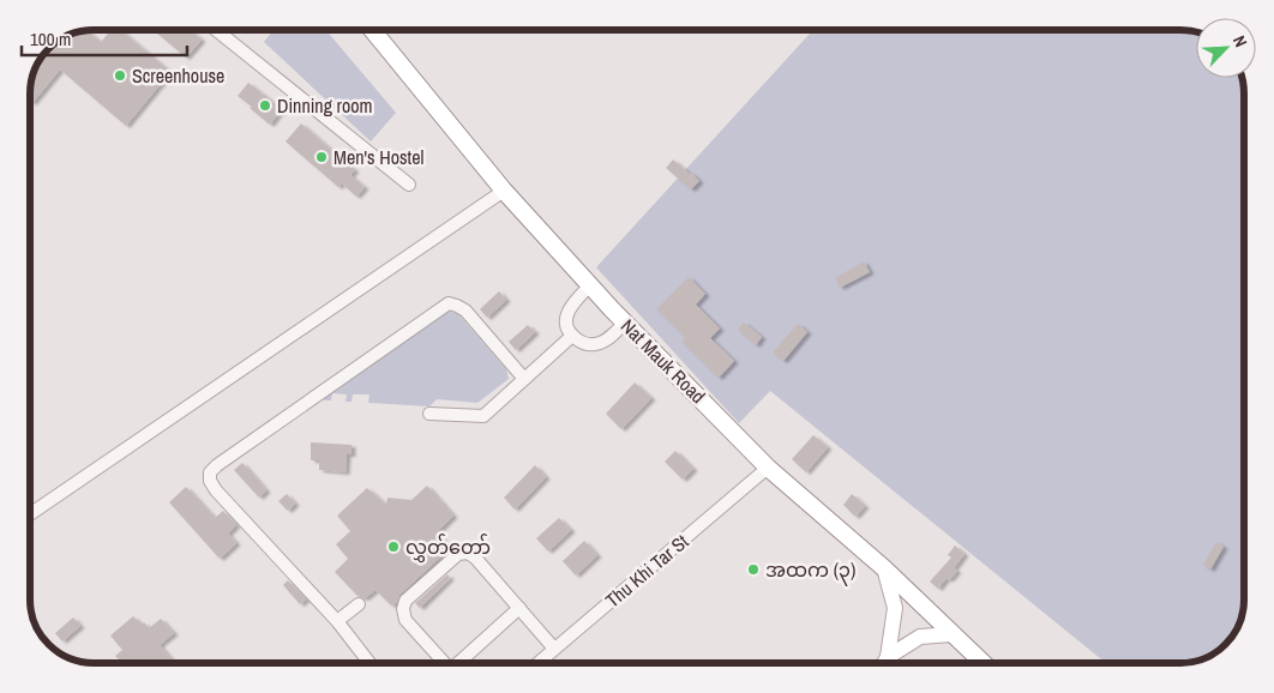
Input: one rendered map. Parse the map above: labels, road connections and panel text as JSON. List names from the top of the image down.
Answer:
{
  "streets": {
    "highway": ["Nat Mauk Road"],
    "street": ["Thu Khi Tar St"]
  },
  "crossings": [
    ["Nat Mauk Road", "Thu Khi Tar St"]
  ],
  "places": [
    "Screenhouse",
    "Dinning room",
    "Men's Hostel",
    "လွှတ်တော်",
    "အထက (၃)"
  ],
  "scale_bar": "100 m",
  "north": "top right"
}
